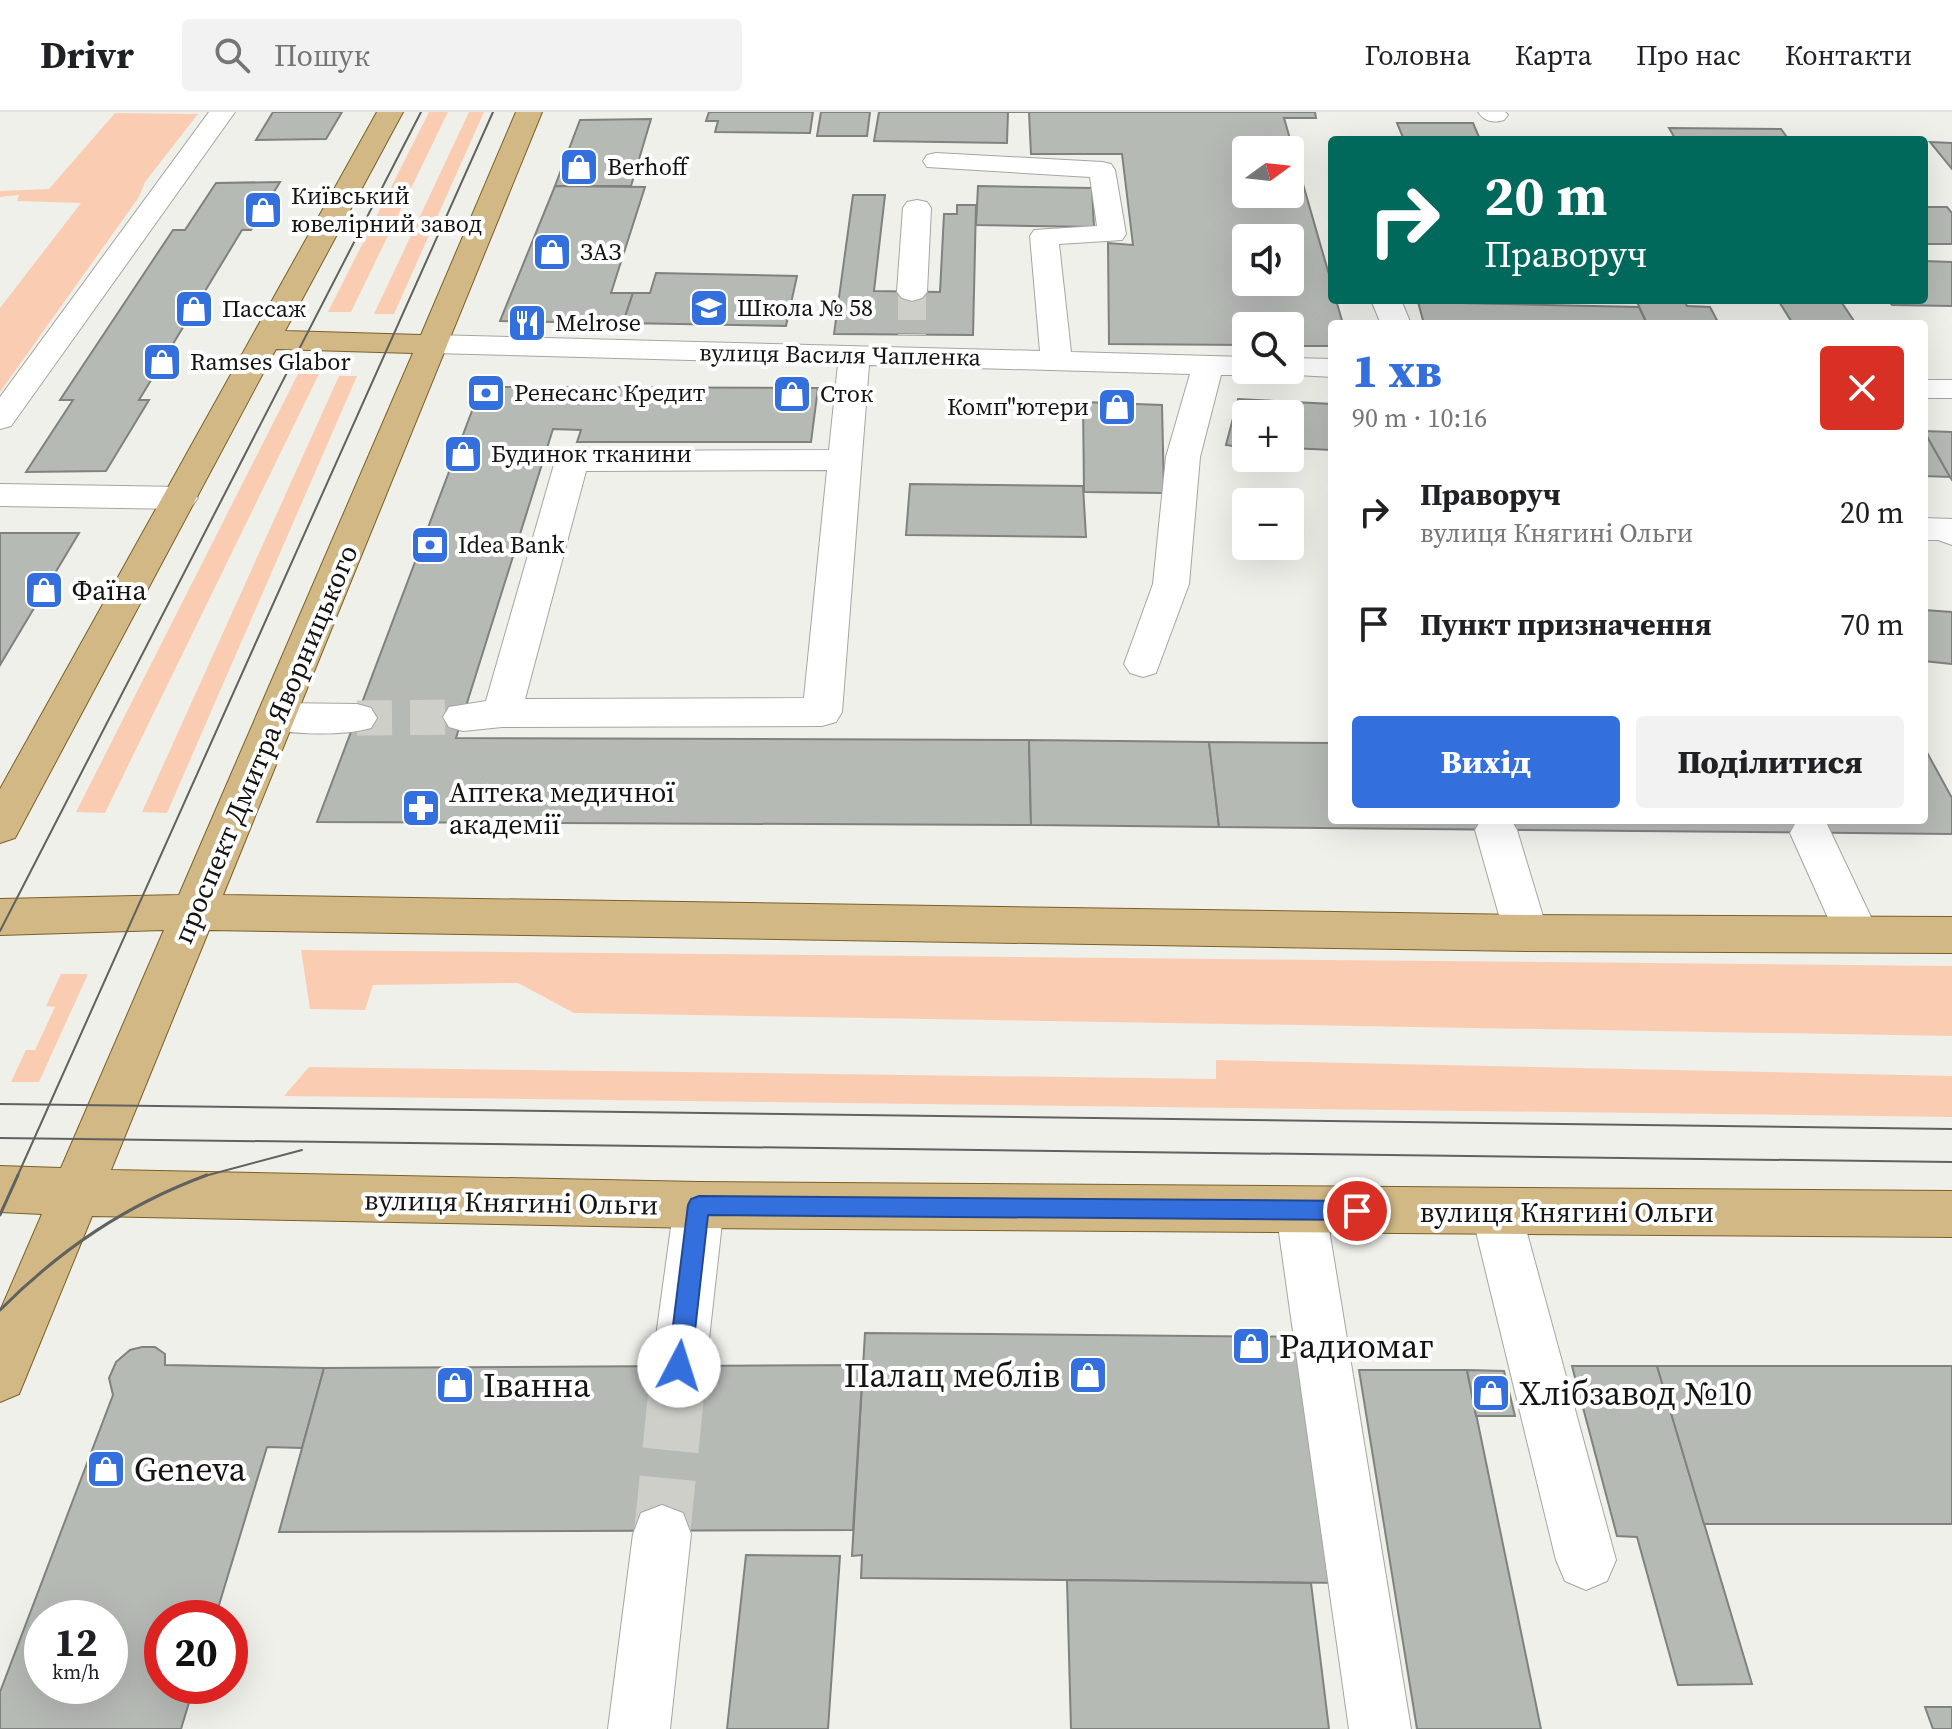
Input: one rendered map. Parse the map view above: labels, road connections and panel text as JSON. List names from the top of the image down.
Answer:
{
  "streets": {
    "main road": ["проспект Дмитра Яворницького", "вулиця Княгині Ольги"],
    "street": ["вулиця Василя Чапленка"]
  },
  "crossings": [
    ["вулиця Василя Чапленка", "проспект Дмитра Яворницького"],
    ["проспект Дмитра Яворницького", "вулиця Княгині Ольги"]
  ],
  "places": {
    "shop": [
      "Berhoff",
      "Київський ювелірний завод",
      "ЗАЗ",
      "Пассаж",
      "Ramses Glabor",
      "Сток",
      "Комп\"ютери",
      "Будинок тканини",
      "Фаїна",
      "Радиомаг",
      "Палац меблів",
      "Іванна",
      "Хлібзавод №10",
      "Geneva"
    ],
    "school or university": ["Школа № 58"],
    "restaurant": ["Melrose"],
    "bank": ["Ренесанс Кредит", "Idea Bank"],
    "pharmacy": ["Аптека медичної академії"]
  },
  "north": "right",
  "page": {
    "header": "Drivr",
    "search": "Пошук",
    "nav": [
      "Головна",
      "Карта",
      "Про нас",
      "Контакти"
    ],
    "map_buttons": ["+", "−"],
    "turn": ["20 m", "Праворуч"],
    "heading": ["1 хв", "90 m · 10:16"],
    "list": [
      {
        "name": "Праворуч",
        "note": "вулиця Княгині Ольги",
        "value": "20 m"
      },
      {
        "name": "Пункт призначення",
        "value": "70 m"
      }
    ],
    "buttons": ["Вихід", "Поділитися"],
    "speed": "12 km/h",
    "limit": "20"
  }
}
